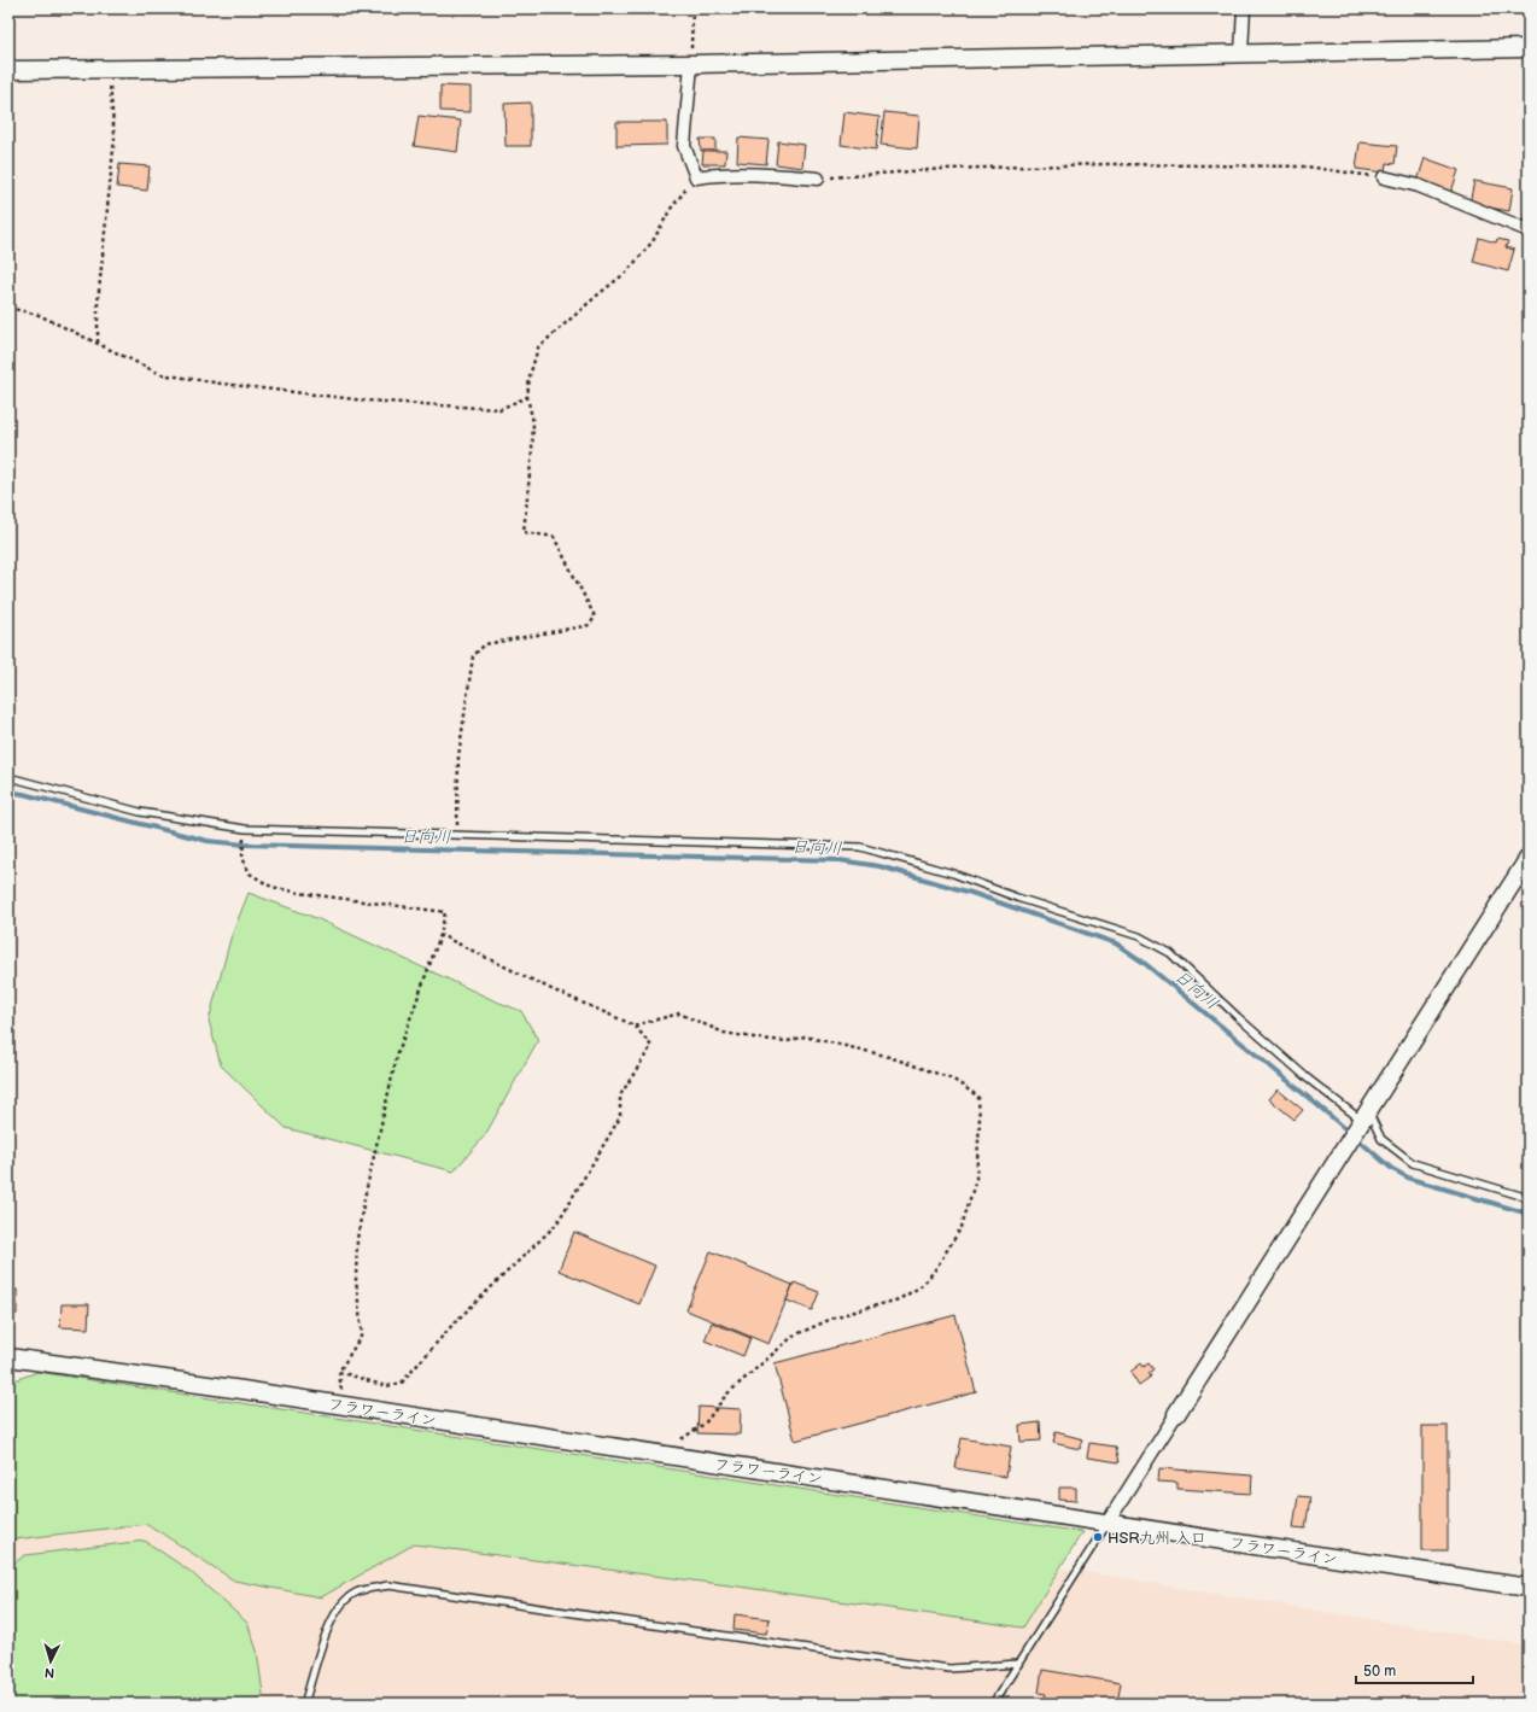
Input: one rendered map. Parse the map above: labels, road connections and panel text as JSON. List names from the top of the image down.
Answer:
{
  "streets": {
    "street": ["フラワーライン"]
  },
  "water": ["日向川"],
  "places": ["HSR九州 入口"],
  "scale_bar": "50 m",
  "north": "bottom"
}
